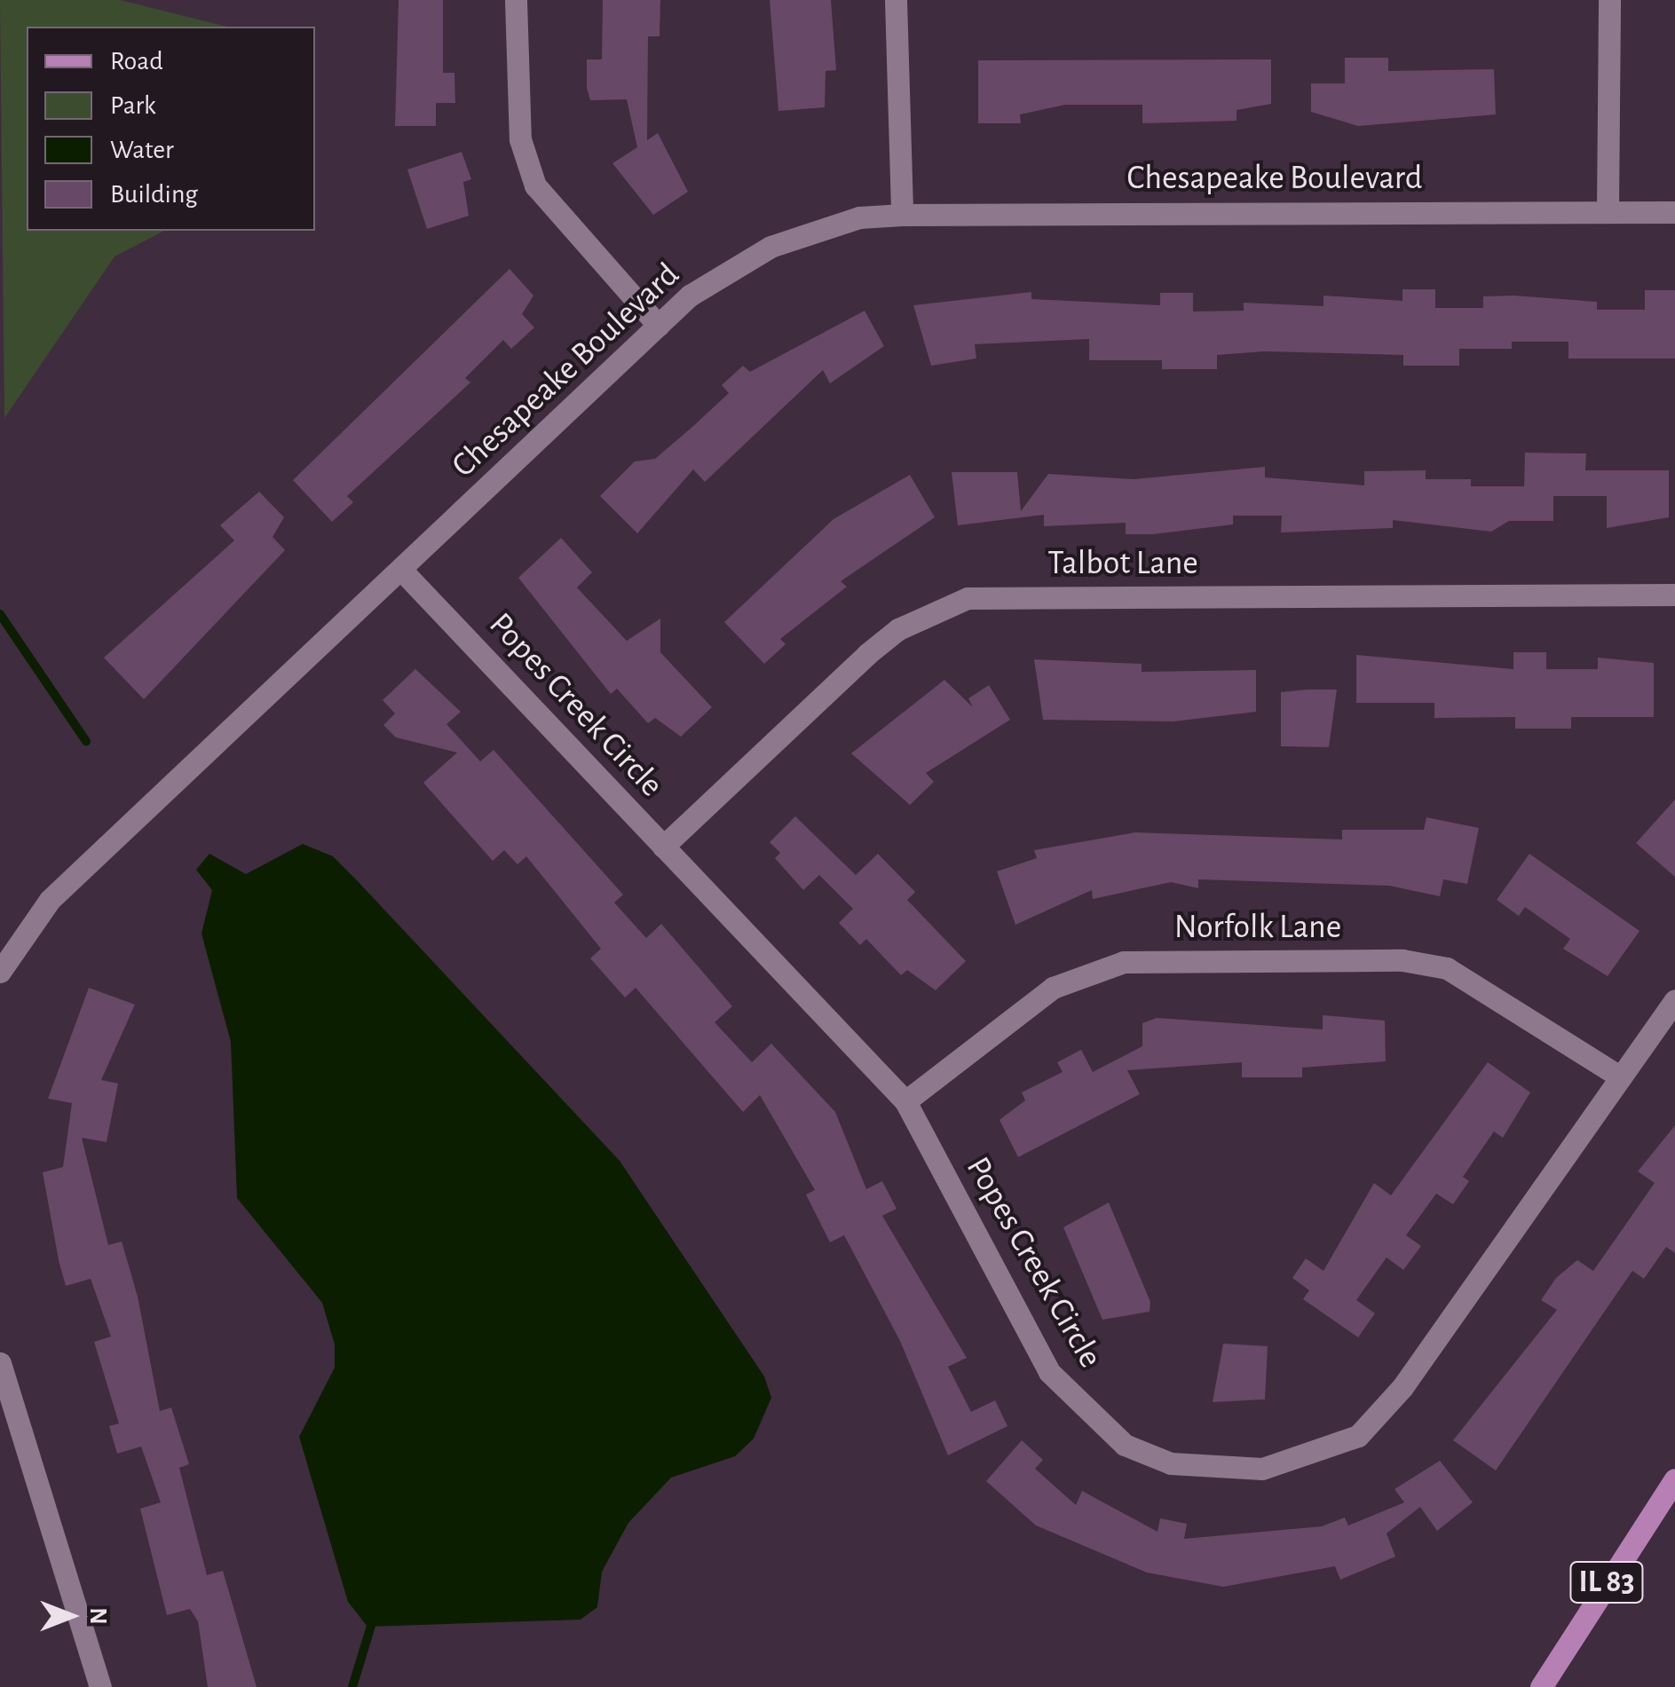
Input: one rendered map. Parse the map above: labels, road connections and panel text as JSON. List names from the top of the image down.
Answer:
{
  "streets": {
    "main road": ["IL 83"],
    "street": [
      "Chesapeake Boulevard",
      "Talbot Lane",
      "Popes Creek Circle",
      "Norfolk Lane"
    ]
  },
  "crossings": [
    ["Chesapeake Boulevard", "Popes Creek Circle"],
    ["Talbot Lane", "Popes Creek Circle"],
    ["Popes Creek Circle", "Norfolk Lane"]
  ],
  "legend": [
    "Road",
    "Park",
    "Water",
    "Building"
  ],
  "north": "right"
}
